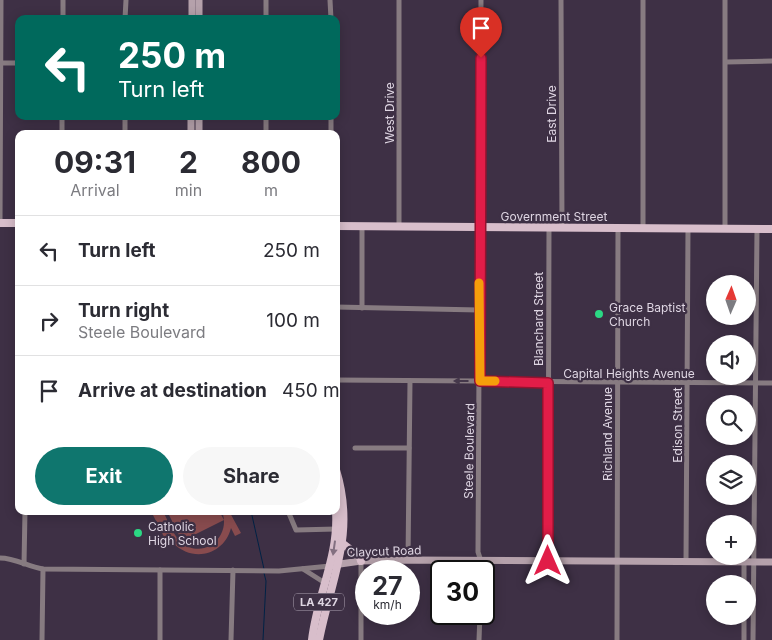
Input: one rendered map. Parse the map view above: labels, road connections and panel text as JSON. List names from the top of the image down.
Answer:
{
  "streets": {
    "main road": ["Government Street", "LA 427"],
    "street": [
      "West Drive",
      "East Drive",
      "Blanchard Street",
      "Capital Heights Avenue",
      "Edison Street",
      "Richland Avenue",
      "Steele Boulevard",
      "Claycut Road"
    ]
  },
  "crossings": [
    ["West Drive", "Government Street"],
    ["East Drive", "Government Street"],
    ["Government Street", "Blanchard Street"],
    ["Government Street", "Edison Street"],
    ["Government Street", "Richland Avenue"],
    ["Government Street", "Steele Boulevard"],
    ["Blanchard Street", "Capital Heights Avenue"],
    ["Blanchard Street", "Claycut Road"],
    ["Capital Heights Avenue", "Edison Street"],
    ["Capital Heights Avenue", "Richland Avenue"],
    ["Capital Heights Avenue", "Steele Boulevard"],
    ["Edison Street", "Claycut Road"],
    ["Richland Avenue", "Claycut Road"],
    ["Claycut Road", "LA 427"]
  ],
  "places": ["Grace Baptist Church", "Catholic High School"],
  "north": "top",
  "page": {
    "turn": ["250 m", "Turn left"],
    "eta": [
      "09:31",
      "Arrival",
      "2",
      "min",
      "800",
      "m"
    ],
    "list": [
      {
        "name": "Turn left",
        "value": "250 m"
      },
      {
        "name": "Turn right",
        "note": "Steele Boulevard",
        "value": "100 m"
      },
      {
        "name": "Arrive at destination",
        "value": "450 m"
      }
    ],
    "map_buttons": ["+", "−"],
    "buttons": ["Exit", "Share"],
    "speed": "27 km/h",
    "limit": "30"
  }
}
